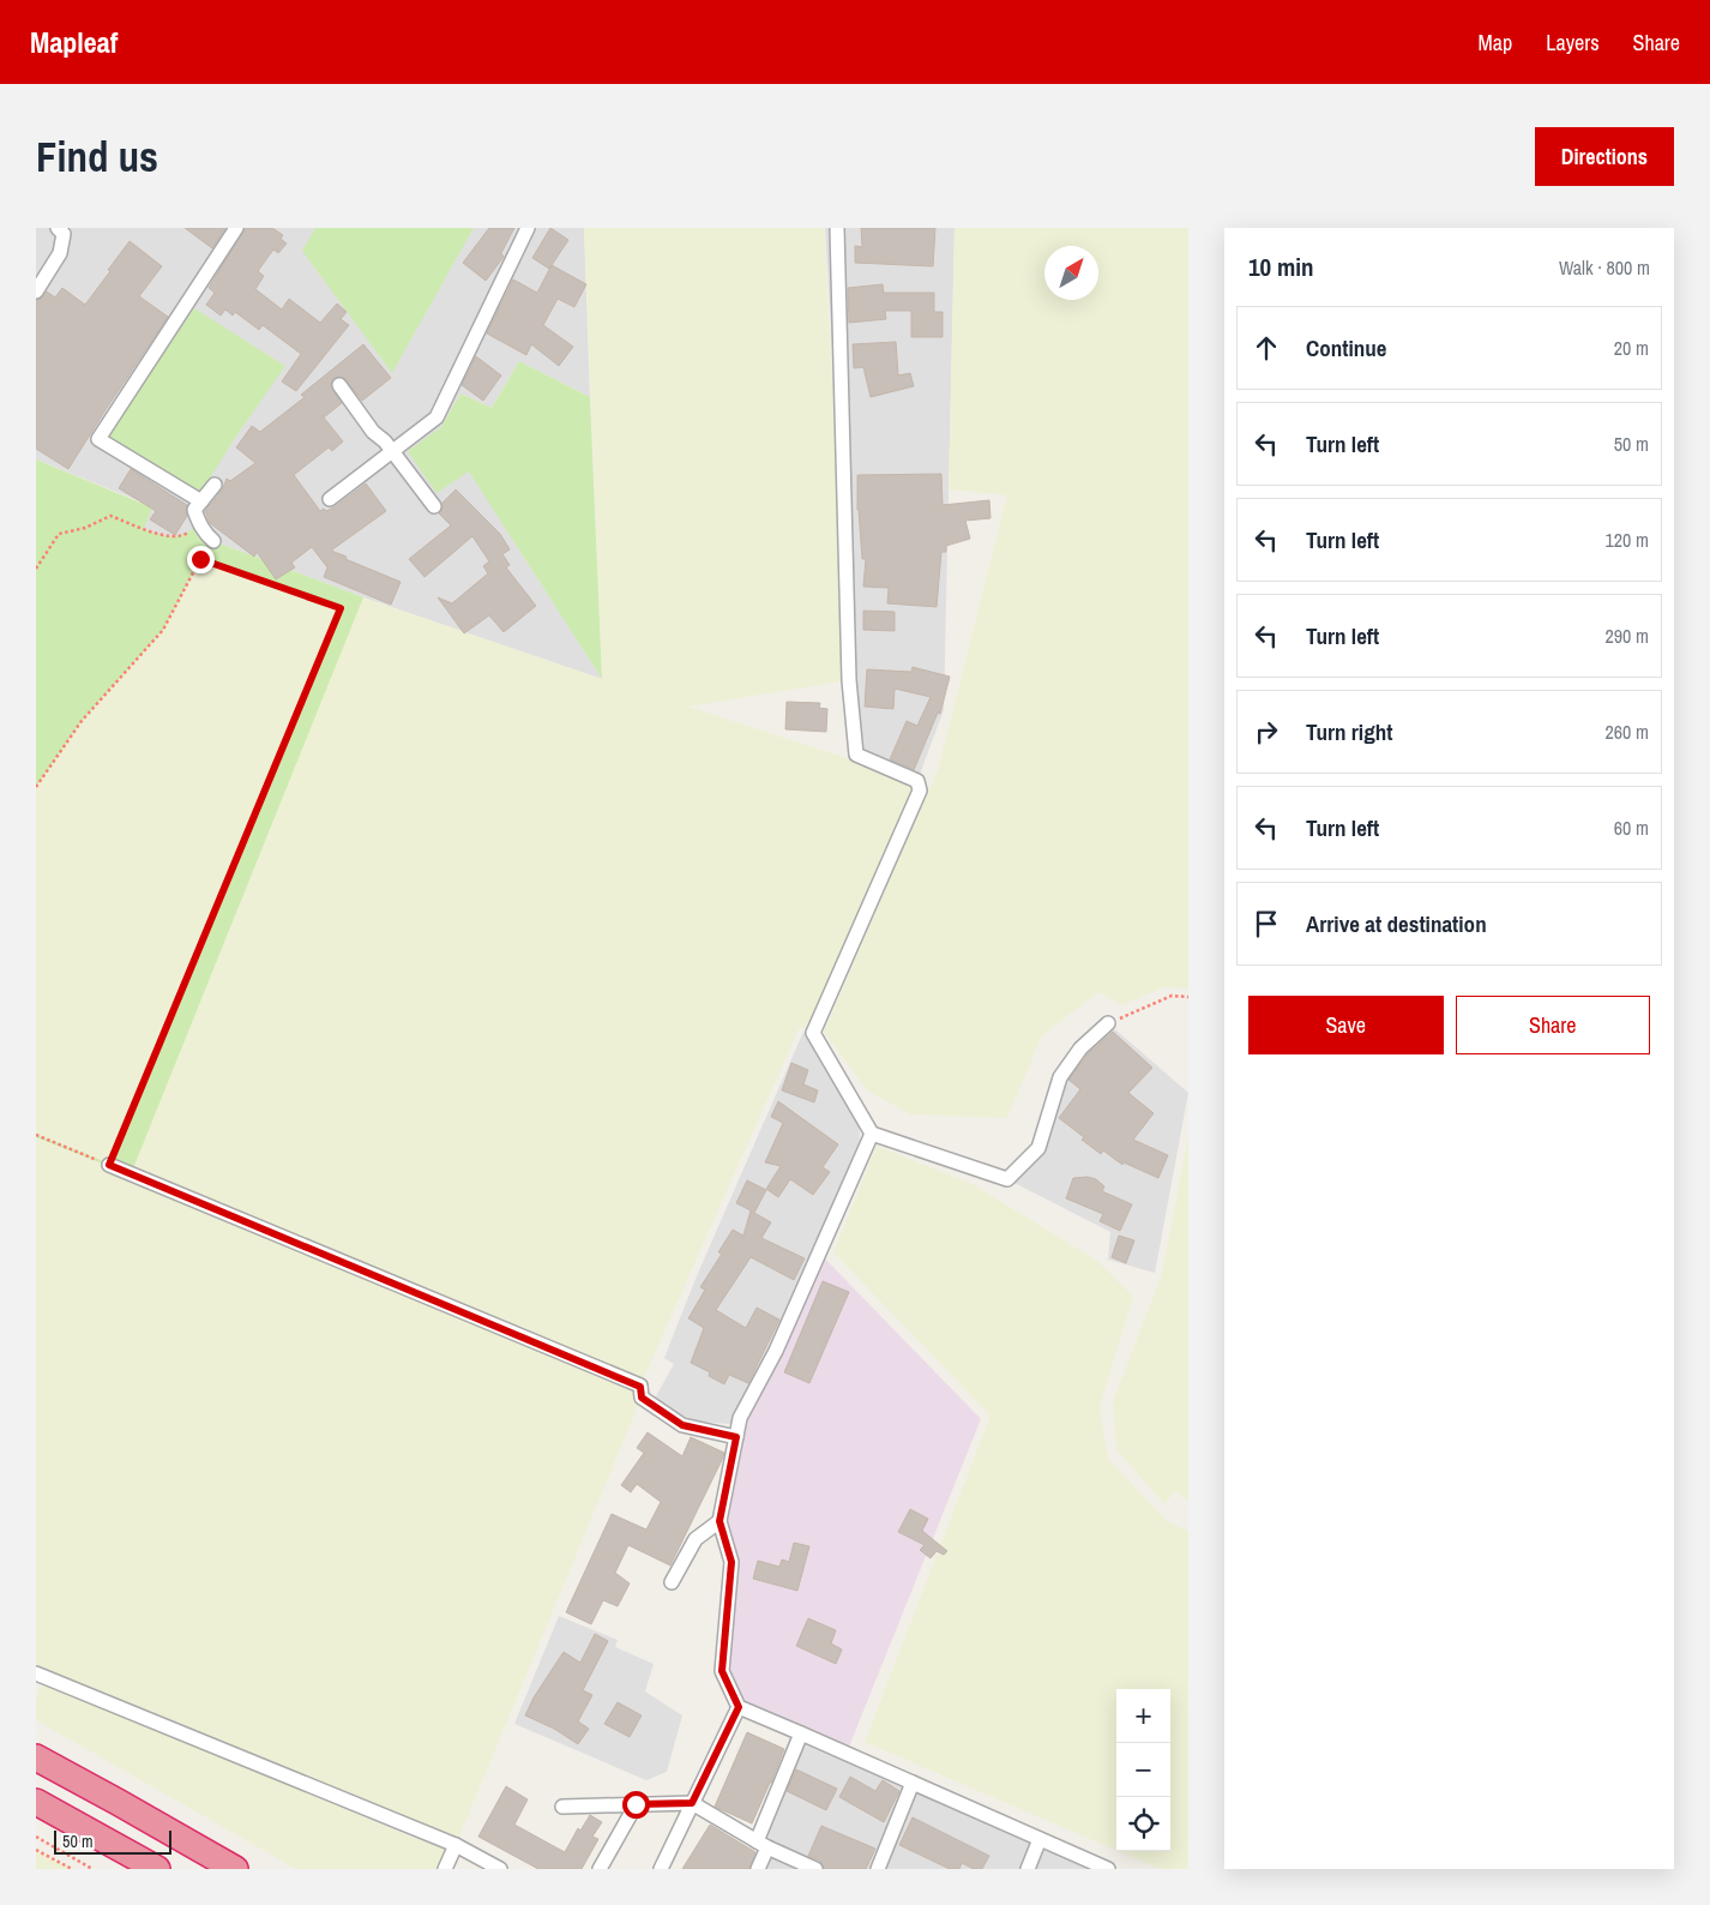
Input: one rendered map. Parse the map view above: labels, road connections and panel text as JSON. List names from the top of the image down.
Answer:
{
  "scale_bar": "50 m",
  "north": "top right",
  "page": {
    "header": "Mapleaf",
    "nav": ["Map", "Layers", "Share"],
    "buttons": [
      "Directions",
      ["Save", "Share"]
    ],
    "title": "Find us",
    "heading": ["10 min", "Walk · 800 m"],
    "list": [
      ["Continue", "20 m"],
      ["Turn left", "50 m"],
      ["Turn left", "120 m"],
      ["Turn left", "290 m"],
      ["Turn right", "260 m"],
      ["Turn left", "60 m"],
      "Arrive at destination"
    ],
    "map_buttons": ["+", "−"],
    "scale": "50 m"
  }
}
